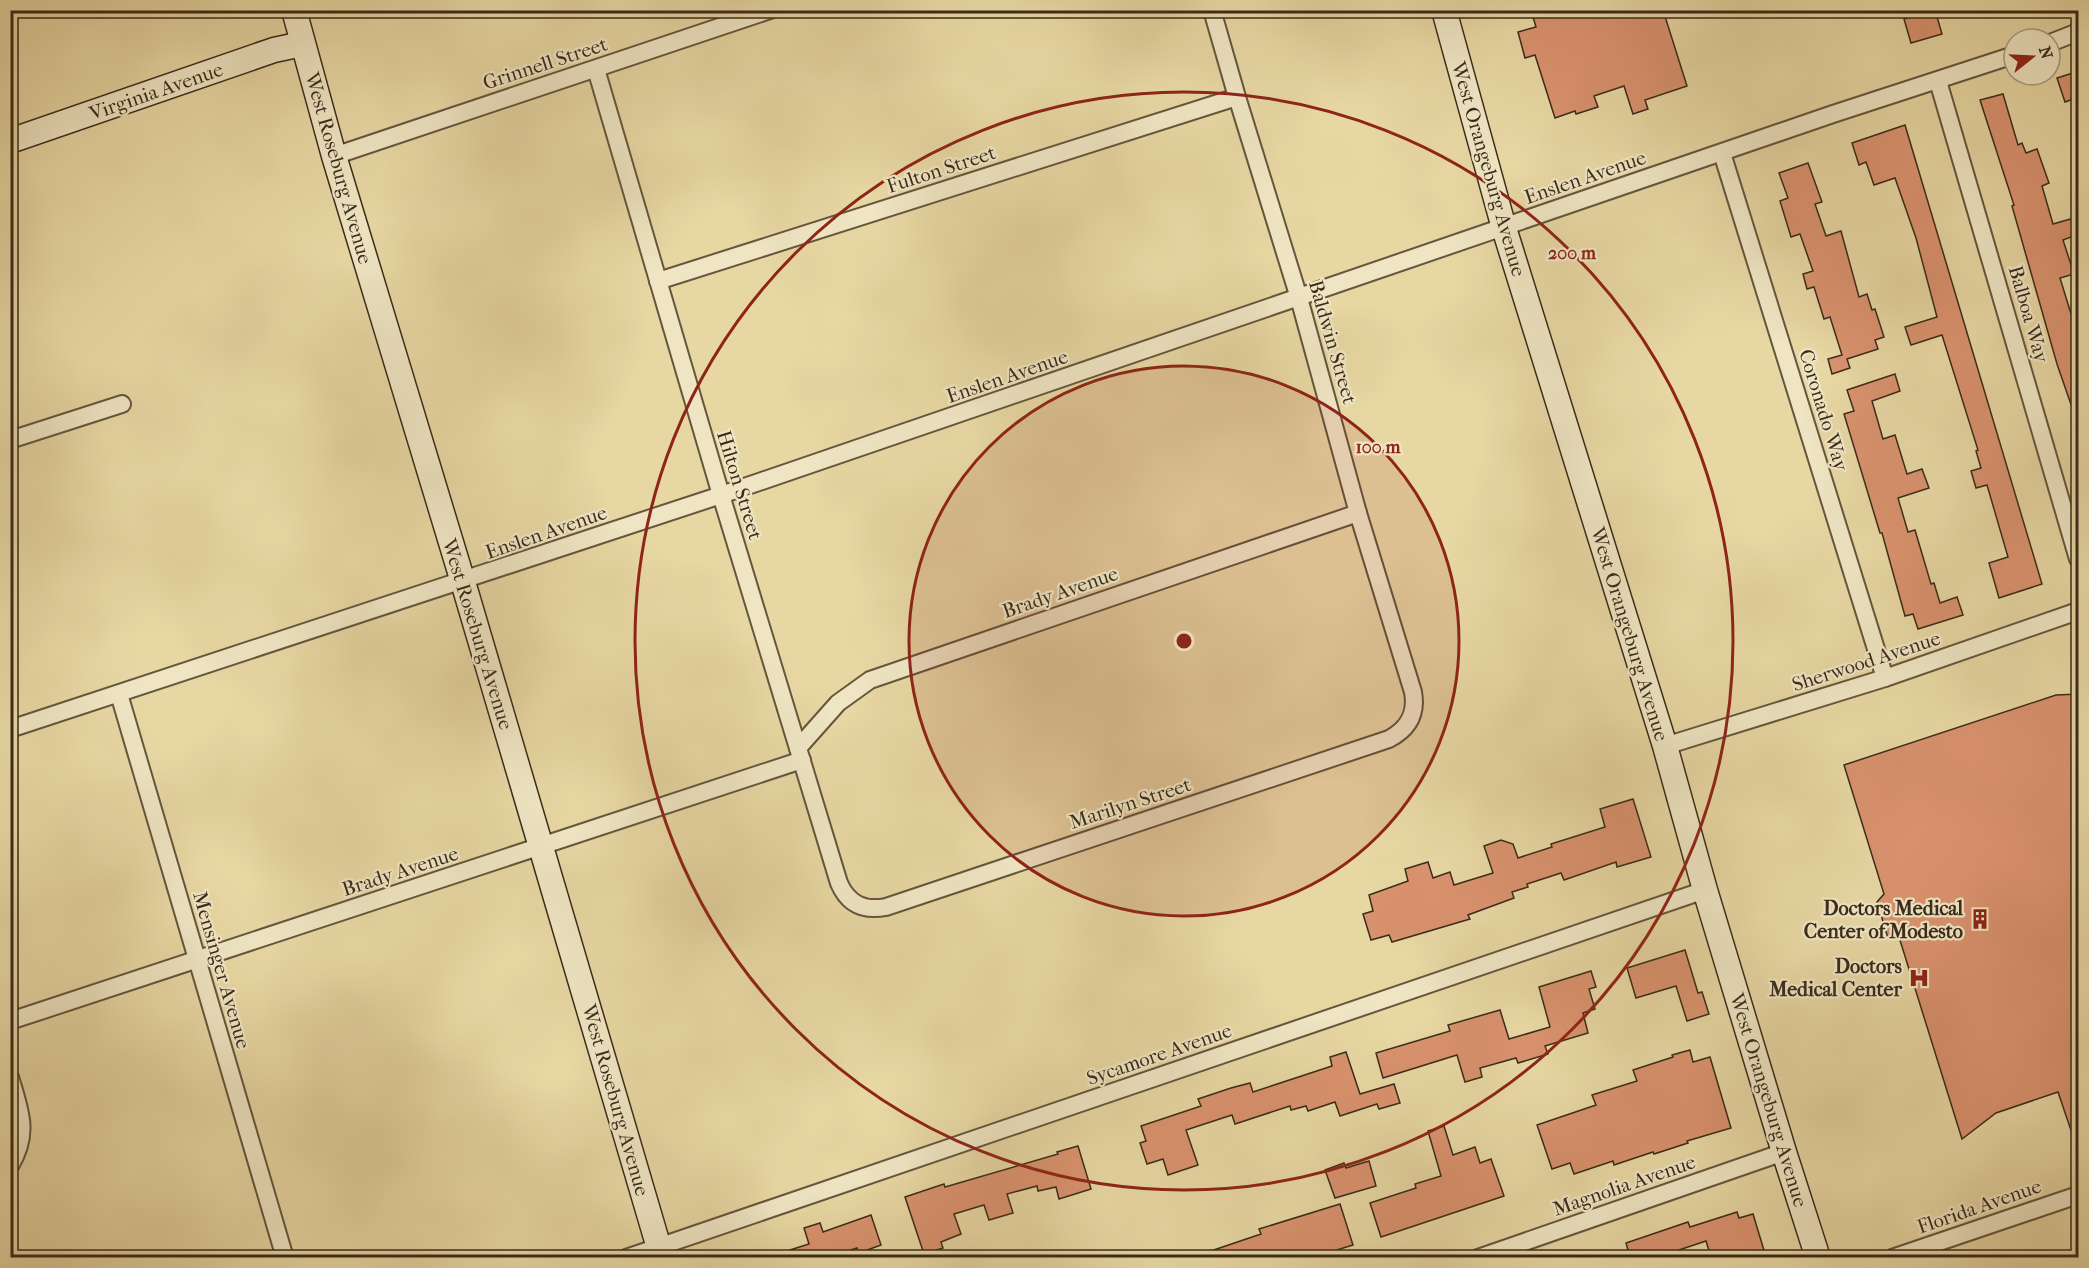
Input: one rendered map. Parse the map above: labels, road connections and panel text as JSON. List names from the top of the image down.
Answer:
{
  "streets": {
    "street": [
      "Grinnell Street",
      "Virginia Avenue",
      "West Roseburg Avenue",
      "Fulton Street",
      "West Orangeburg Avenue",
      "Enslen Avenue",
      "Balboa Way",
      "Baldwin Street",
      "Coronado Way",
      "Hilton Street",
      "Brady Avenue",
      "Sherwood Avenue",
      "Marilyn Street",
      "Mensinger Avenue",
      "Sycamore Avenue",
      "Magnolia Avenue",
      "Florida Avenue"
    ]
  },
  "crossings": [
    ["Grinnell Street", "West Roseburg Avenue"],
    ["Grinnell Street", "Hilton Street"],
    ["Virginia Avenue", "West Roseburg Avenue"],
    ["West Roseburg Avenue", "Enslen Avenue"],
    ["West Roseburg Avenue", "Brady Avenue"],
    ["West Roseburg Avenue", "Sycamore Avenue"],
    ["Fulton Street", "Baldwin Street"],
    ["Fulton Street", "Hilton Street"],
    ["West Orangeburg Avenue", "Enslen Avenue"],
    ["West Orangeburg Avenue", "Sherwood Avenue"],
    ["West Orangeburg Avenue", "Sycamore Avenue"],
    ["West Orangeburg Avenue", "Magnolia Avenue"],
    ["Enslen Avenue", "Balboa Way"],
    ["Enslen Avenue", "Baldwin Street"],
    ["Enslen Avenue", "Coronado Way"],
    ["Enslen Avenue", "Hilton Street"],
    ["Enslen Avenue", "Mensinger Avenue"],
    ["Baldwin Street", "Brady Avenue"],
    ["Baldwin Street", "Marilyn Street"],
    ["Coronado Way", "Sherwood Avenue"],
    ["Hilton Street", "Brady Avenue"],
    ["Hilton Street", "Marilyn Street"],
    ["Brady Avenue", "Mensinger Avenue"]
  ],
  "places": {
    "building": ["Doctors Medical Center of Modesto"],
    "hospital": ["Doctors Medical Center"]
  },
  "north": "right",
  "rings": ["200 m", "100 m"]
}
